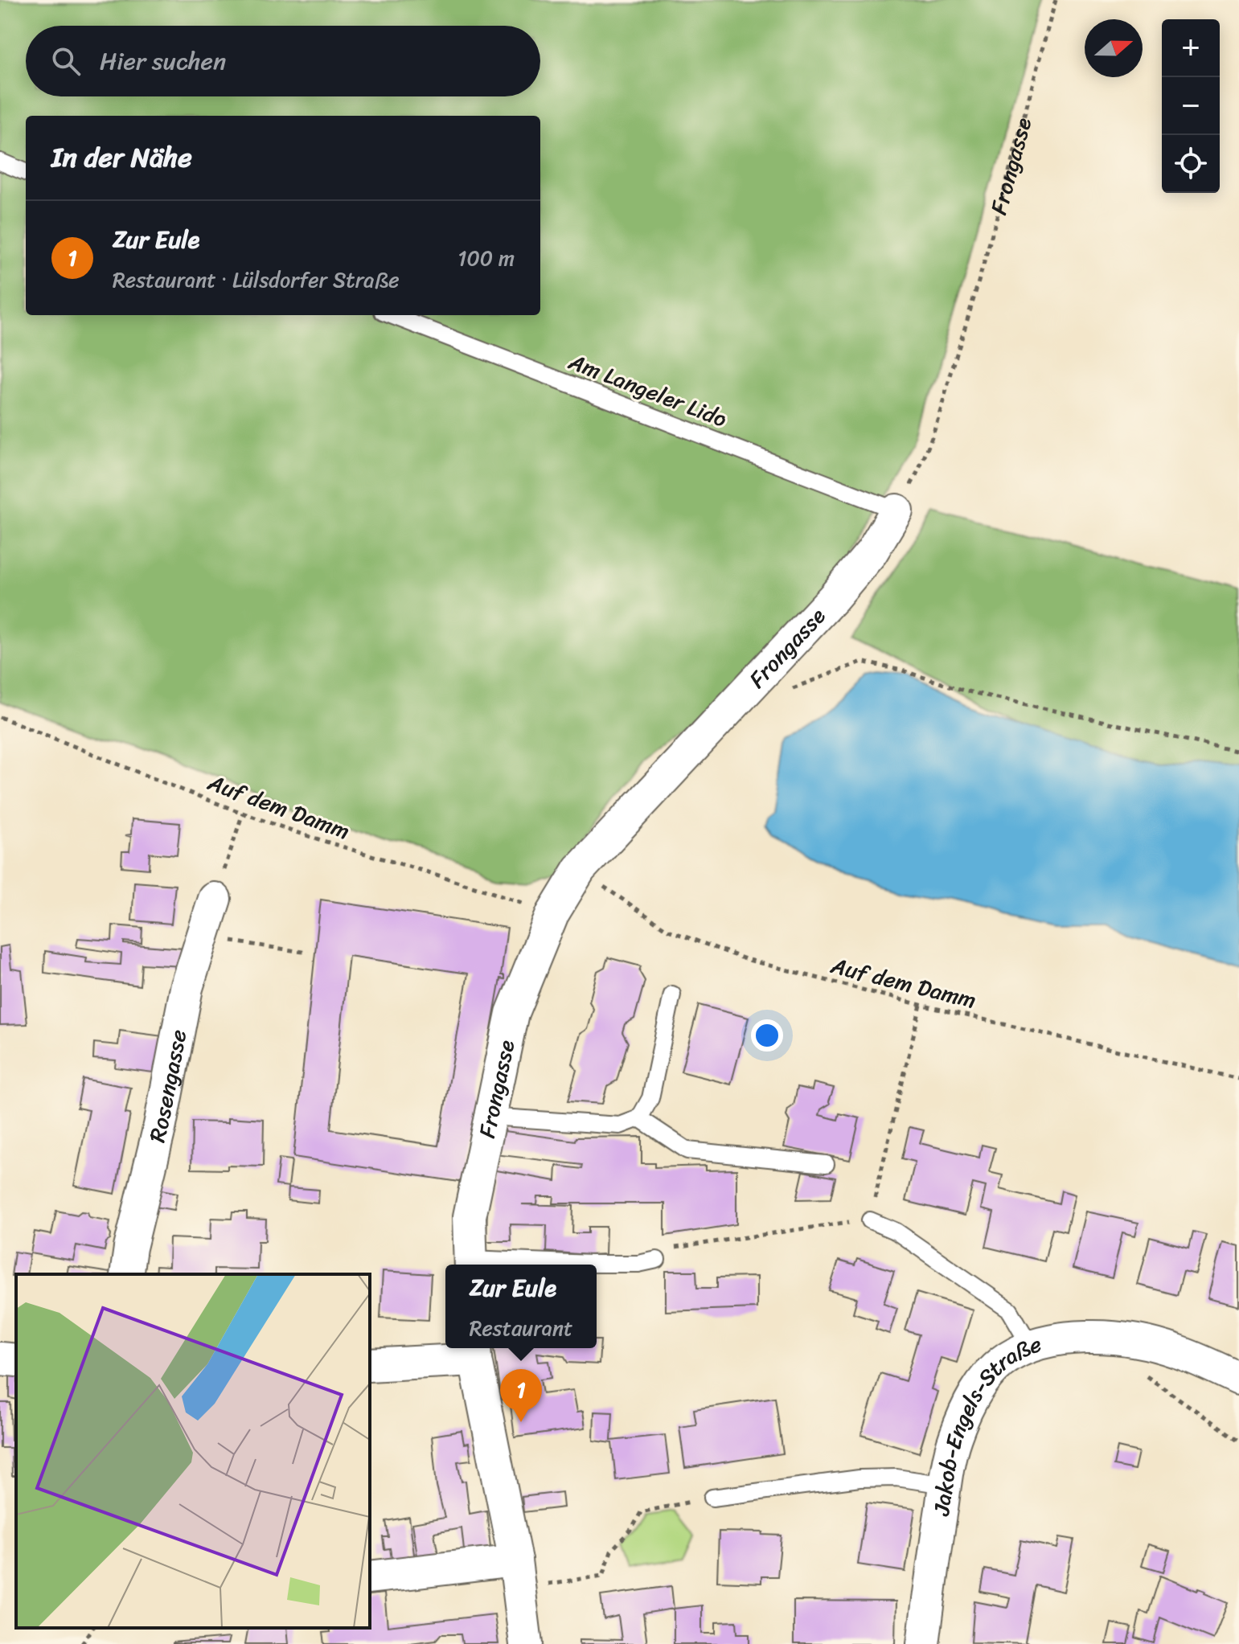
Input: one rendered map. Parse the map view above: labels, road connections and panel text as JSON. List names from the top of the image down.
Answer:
{
  "streets": {
    "street": ["Frongasse", "Rosengasse", "Jakob-Engels-Straße"],
    "lane": ["Am Langeler Lido"],
    "path": ["Auf dem Damm"]
  },
  "crossings": [
    ["Frongasse", "Am Langeler Lido"],
    ["Frongasse", "Auf dem Damm"]
  ],
  "north": "right",
  "page": {
    "map_buttons": ["+", "−"],
    "search": "Hier suchen",
    "heading": "In der Nähe",
    "list": [
      {
        "mark": "1",
        "name": "Zur Eule",
        "note": "Restaurant · Lülsdorfer Straße",
        "value": "100 m"
      }
    ],
    "popup": ["Zur Eule", "Restaurant"],
    "pins": "1"
  }
}
